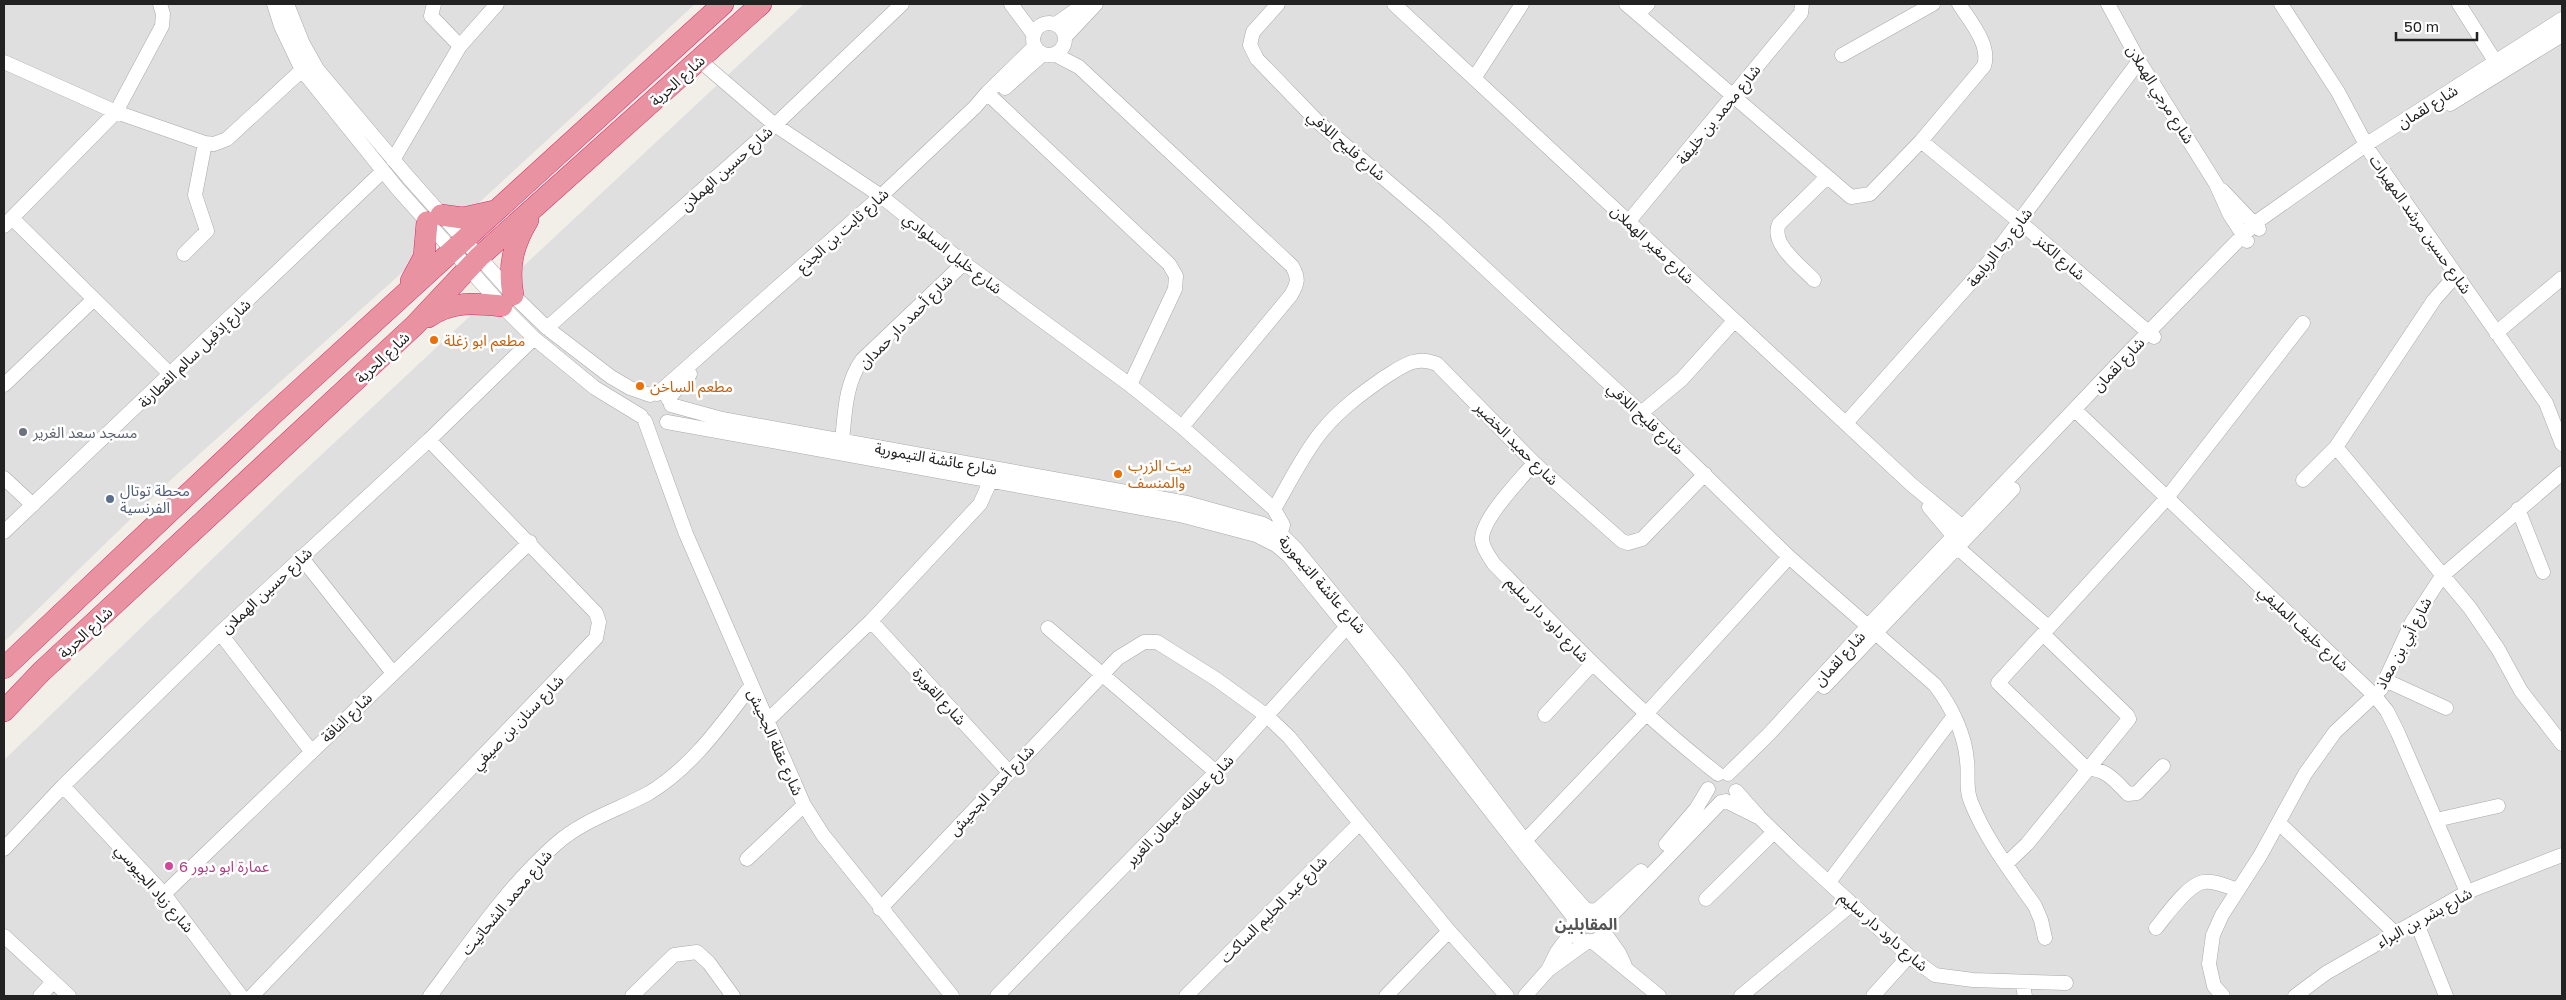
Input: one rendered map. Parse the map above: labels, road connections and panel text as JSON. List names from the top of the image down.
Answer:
{
  "streets": {
    "highway": ["شارع الحرية"],
    "street": [
      "شارع مرجي الهملان",
      "شارع لقمان",
      "شارع محمد بن خليفة",
      "شارع فليح اللافي",
      "شارع حسين الهملان",
      "شارع حسين مرشد المهيرات",
      "شارع ثابت بن الجذع",
      "شارع مغير الهملان",
      "شارع رجا الربابعة",
      "شارع خليل السلوادي",
      "شارع الكنز",
      "شارع أحمد دار حمدان",
      "شارع إذفيل سالم القطارنة",
      "شارع حميد الخضير",
      "شارع عائشة التيمورية",
      "شارع داود دار سليم",
      "شارع خليف المليفي",
      "شارع أبي بن معاذ",
      "شارع القويرة",
      "شارع الناقة",
      "شارع سنان بن صيفي",
      "شارع عقلة الجحيش",
      "شارع أحمد الجحيش",
      "شارع عطالله عبطان الغرير",
      "شارع زياد الجيوسي",
      "شارع محمد الشحاتيت",
      "شارع عبد الحليم الساكت",
      "شارع بشر بن البراء"
    ]
  },
  "crossings": [
    ["شارع الحرية", "شارع خليل السلوادي"],
    ["شارع مرجي الهملان", "شارع لقمان"],
    ["شارع مرجي الهملان", "شارع رجا الربابعة"],
    ["شارع لقمان", "شارع فليح اللافي"],
    ["شارع لقمان", "شارع حسين مرشد المهيرات"],
    ["شارع لقمان", "شارع مغير الهملان"],
    ["شارع لقمان", "شارع الكنز"],
    ["شارع لقمان", "شارع عائشة التيمورية"],
    ["شارع لقمان", "شارع داود دار سليم"],
    ["شارع لقمان", "شارع خليف المليفي"],
    ["شارع محمد بن خليفة", "شارع مغير الهملان"],
    ["شارع فليح اللافي", "شارع حميد الخضير"],
    ["شارع حسين الهملان", "شارع خليل السلوادي"],
    ["شارع حسين الهملان", "شارع عائشة التيمورية"],
    ["شارع حسين الهملان", "شارع سنان بن صيفي"],
    ["شارع حسين الهملان", "شارع زياد الجيوسي"],
    ["شارع ثابت بن الجذع", "شارع خليل السلوادي"],
    ["شارع ثابت بن الجذع", "شارع عائشة التيمورية"],
    ["شارع ثابت بن الجذع", "شارع عقلة الجحيش"],
    ["شارع مغير الهملان", "شارع رجا الربابعة"],
    ["شارع رجا الربابعة", "شارع الكنز"],
    ["شارع خليل السلوادي", "شارع أحمد دار حمدان"],
    ["شارع خليل السلوادي", "شارع حميد الخضير"],
    ["شارع خليل السلوادي", "شارع عائشة التيمورية"],
    ["شارع أحمد دار حمدان", "شارع عائشة التيمورية"],
    ["شارع حميد الخضير", "شارع داود دار سليم"],
    ["شارع عائشة التيمورية", "شارع عقلة الجحيش"],
    ["شارع عائشة التيمورية", "شارع عطالله عبطان الغرير"],
    ["شارع خليف المليفي", "شارع أبي بن معاذ"],
    ["شارع خليف المليفي", "شارع بشر بن البراء"],
    ["شارع القويرة", "شارع أحمد الجحيش"],
    ["شارع الناقة", "شارع سنان بن صيفي"],
    ["شارع الناقة", "شارع زياد الجيوسي"],
    ["شارع عقلة الجحيش", "شارع أحمد الجحيش"],
    ["شارع عقلة الجحيش", "شارع محمد الشحاتيت"]
  ],
  "districts": ["المقابلين"],
  "places": [
    "مطعم ابو زغلة",
    "مطعم الساخن",
    "مسجد سعد الغرير",
    "بيت الزرب والمنسف",
    "محطة توتال الفرنسية",
    "عمارة ابو دبور 6"
  ],
  "scale_bar": "50 m"
}
